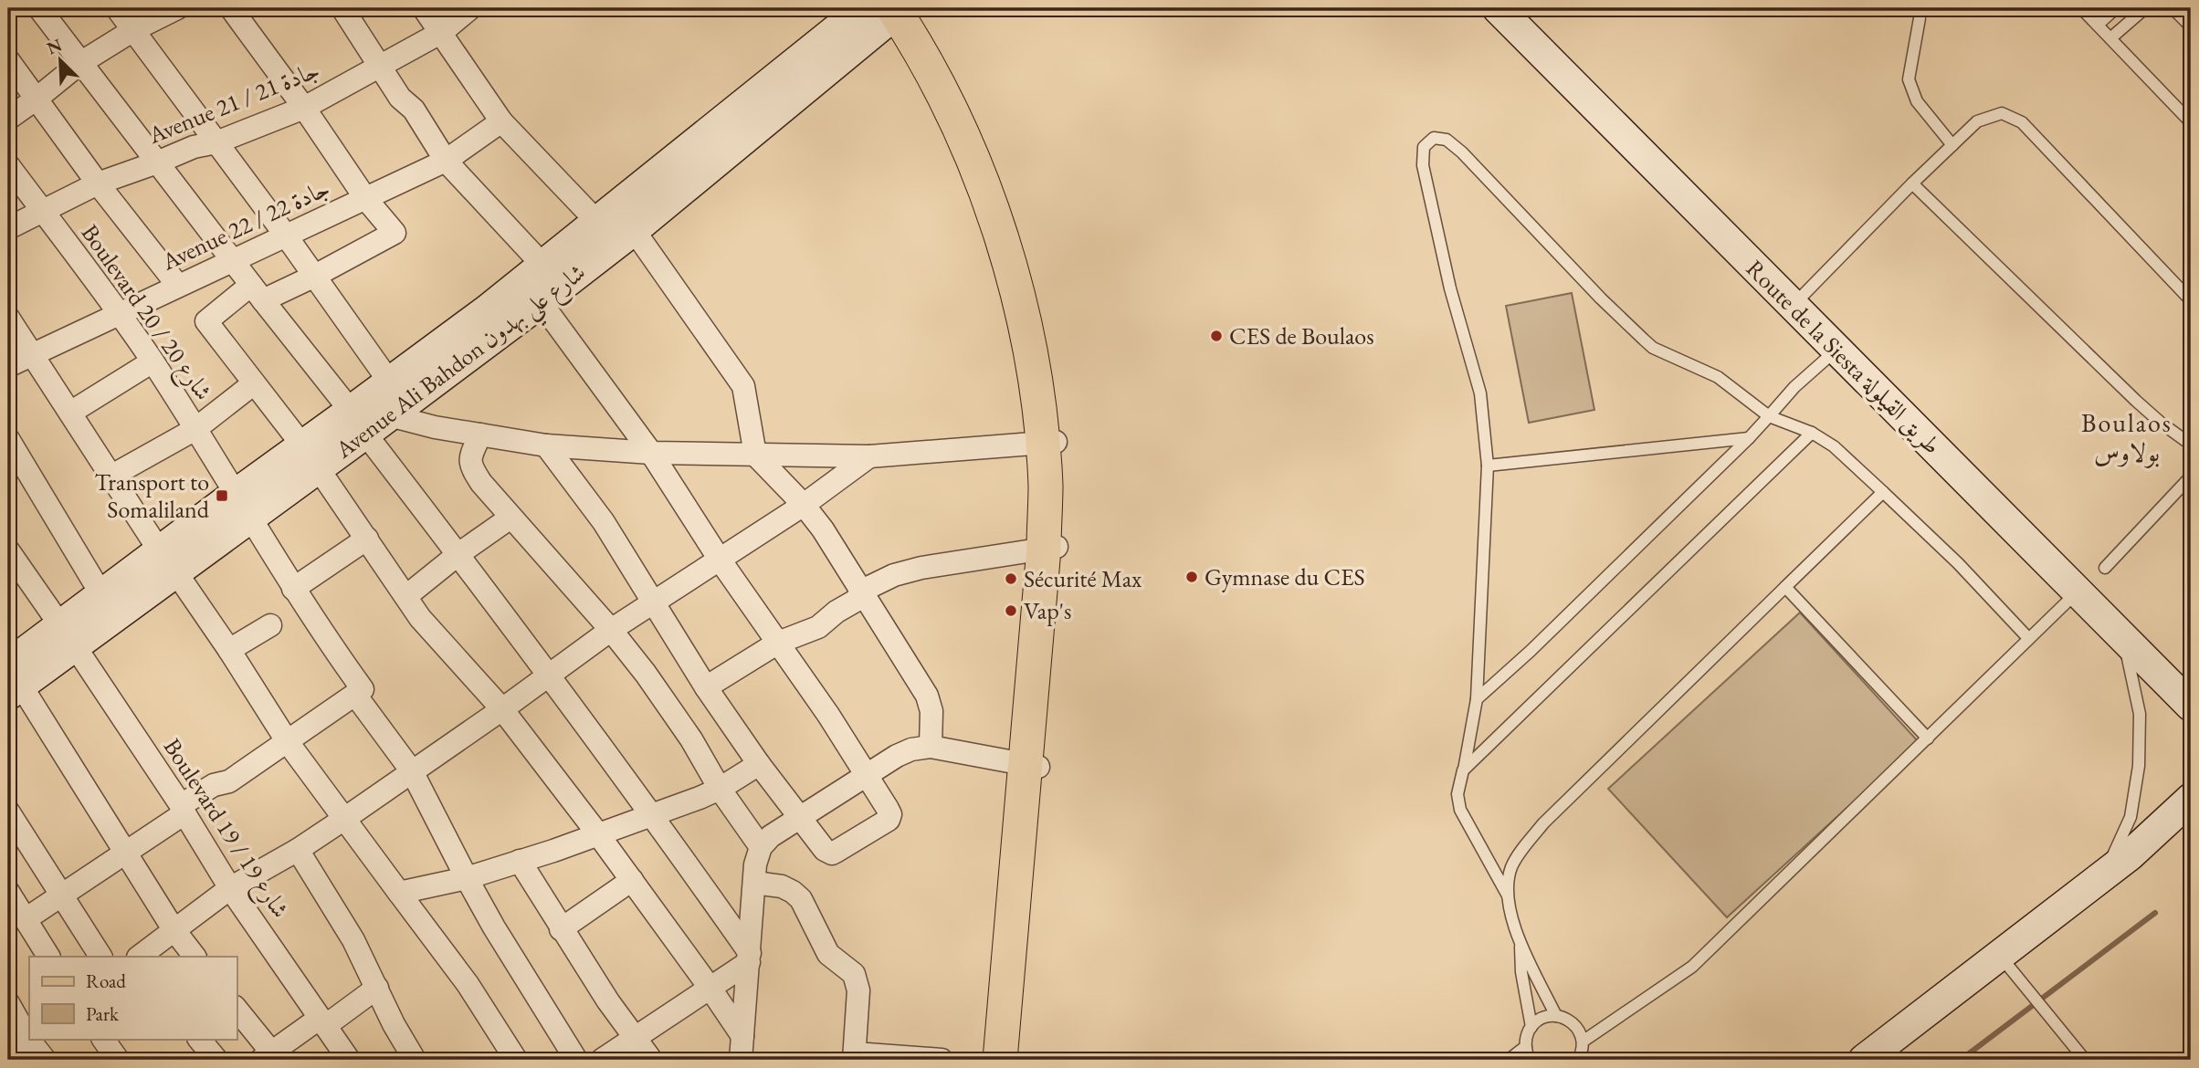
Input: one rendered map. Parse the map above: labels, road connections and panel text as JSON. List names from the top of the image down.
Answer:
{
  "streets": {
    "main road": ["Route de la Siesta طريق القيلولة", "Avenue Ali Bahdon شارع علي بهدون"],
    "street": [
      "Avenue 21 / جادة 21",
      "Avenue 22 / جادة 22",
      "Boulevard 20 / شارع 20",
      "Boulevard 19 / شارع 19"
    ]
  },
  "crossings": [
    ["Avenue 21 / جادة 21", "Boulevard 20 / شارع 20"],
    ["Avenue 22 / جادة 22", "Boulevard 20 / شارع 20"],
    ["Boulevard 20 / شارع 20", "Avenue Ali Bahdon شارع علي بهدون"],
    ["Avenue Ali Bahdon شارع علي بهدون", "Boulevard 19 / شارع 19"]
  ],
  "districts": ["Boulaos بولاوس"],
  "places": {
    "other": [
      "CES de Boulaos",
      "Gymnase du CES",
      "Sécurité Max",
      "Vap's"
    ],
    "transit": ["Transport to Somaliland"]
  },
  "legend": ["Road", "Park"],
  "north": "top left"
}
